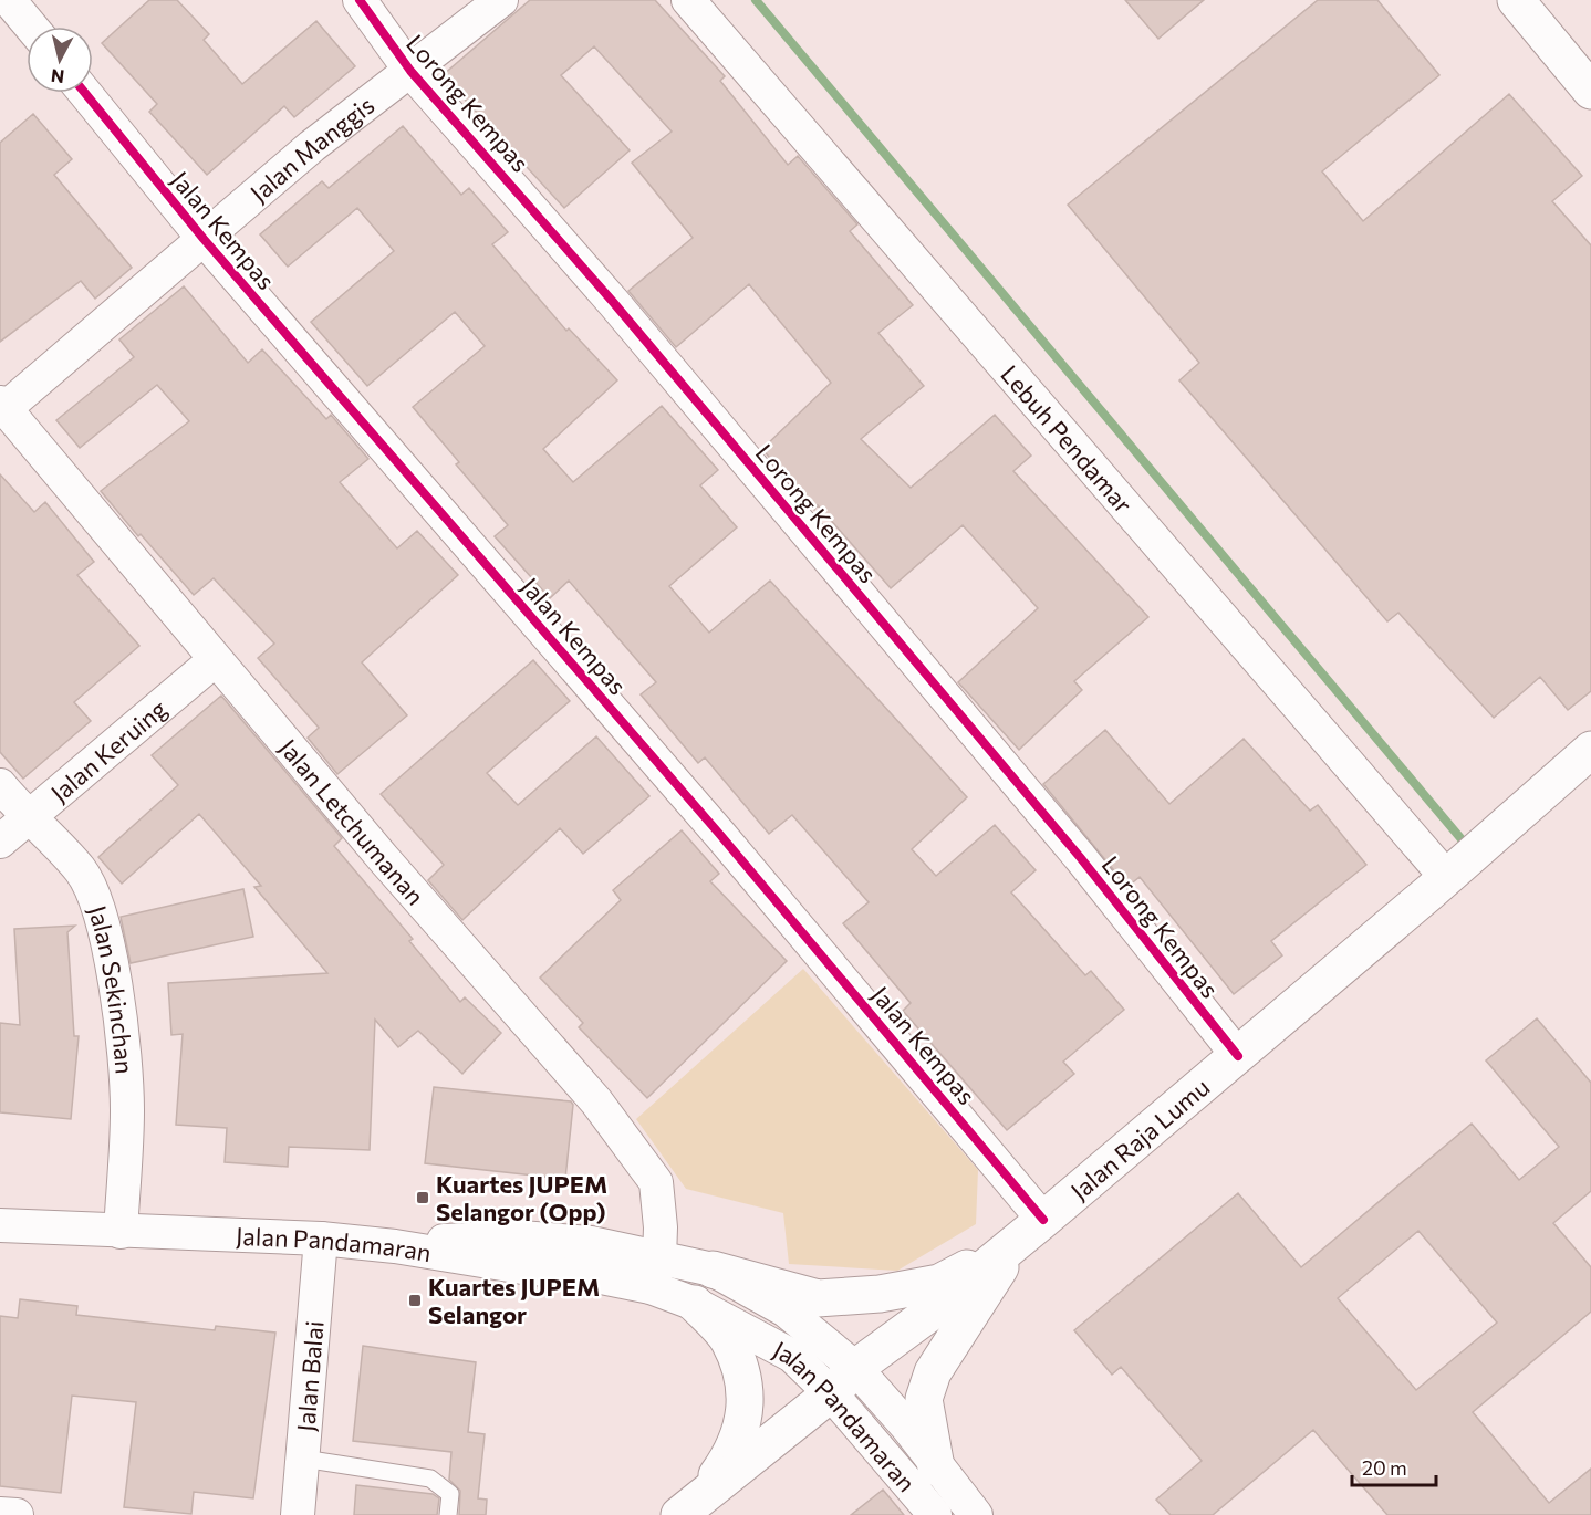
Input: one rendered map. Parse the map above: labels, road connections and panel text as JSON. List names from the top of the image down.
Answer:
{
  "streets": {
    "street": [
      "Lorong Kempas",
      "Jalan Manggis",
      "Jalan Kempas",
      "Lebuh Pendamar",
      "Jalan Keruing",
      "Jalan Letchumanan",
      "Jalan Sekinchan",
      "Jalan Raja Lumu",
      "Jalan Pandamaran",
      "Jalan Balai"
    ]
  },
  "crossings": [
    ["Lorong Kempas", "Jalan Manggis"],
    ["Lorong Kempas", "Jalan Raja Lumu"],
    ["Jalan Manggis", "Jalan Kempas"],
    ["Jalan Manggis", "Jalan Letchumanan"],
    ["Jalan Kempas", "Jalan Raja Lumu"],
    ["Lebuh Pendamar", "Jalan Raja Lumu"],
    ["Jalan Keruing", "Jalan Letchumanan"],
    ["Jalan Keruing", "Jalan Sekinchan"],
    ["Jalan Letchumanan", "Jalan Pandamaran"],
    ["Jalan Sekinchan", "Jalan Pandamaran"],
    ["Jalan Raja Lumu", "Jalan Pandamaran"],
    ["Jalan Pandamaran", "Jalan Balai"]
  ],
  "places": {
    "transit": ["Kuartes JUPEM Selangor (Opp)", "Kuartes JUPEM Selangor"]
  },
  "scale_bar": "20 m",
  "north": "bottom"
}
